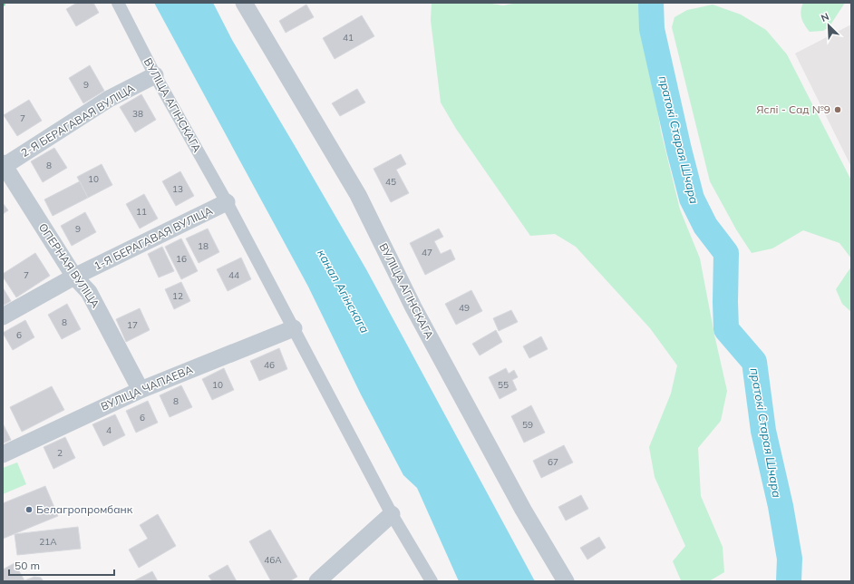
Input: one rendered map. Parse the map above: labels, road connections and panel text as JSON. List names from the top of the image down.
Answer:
{
  "streets": {
    "street": [
      "ВУЛІЦА АГІНСКАГА",
      "2-Я БЕРАГАВАЯ ВУЛІЦА",
      "1-Я БЕРАГАВАЯ ВУЛІЦА",
      "ОПЕРНАЯ ВУЛІЦА",
      "ВУЛІЦА ЧАПАЕВА"
    ]
  },
  "crossings": [
    ["ВУЛІЦА АГІНСКАГА", "2-Я БЕРАГАВАЯ ВУЛІЦА"],
    ["ВУЛІЦА АГІНСКАГА", "1-Я БЕРАГАВАЯ ВУЛІЦА"],
    ["ВУЛІЦА АГІНСКАГА", "ВУЛІЦА ЧАПАЕВА"],
    ["2-Я БЕРАГАВАЯ ВУЛІЦА", "ОПЕРНАЯ ВУЛІЦА"],
    ["1-Я БЕРАГАВАЯ ВУЛІЦА", "ОПЕРНАЯ ВУЛІЦА"],
    ["ОПЕРНАЯ ВУЛІЦА", "ВУЛІЦА ЧАПАЕВА"]
  ],
  "water": ["пратокі Старая Шчара", "канал Агінскага"],
  "places": ["Яслі - Сад №9", "Белагропромбанк"],
  "house_numbers": [
    "41",
    "9",
    "38",
    "7",
    "8",
    "10",
    "45",
    "13",
    "11",
    "9",
    "18",
    "47",
    "16",
    "7",
    "44",
    "12",
    "49",
    "8",
    "17",
    "6",
    "46",
    "10",
    "55",
    "8",
    "6",
    "59",
    "4",
    "2",
    "67",
    "21А",
    "46А"
  ],
  "scale_bar": "50 m",
  "north": "top left"
}
